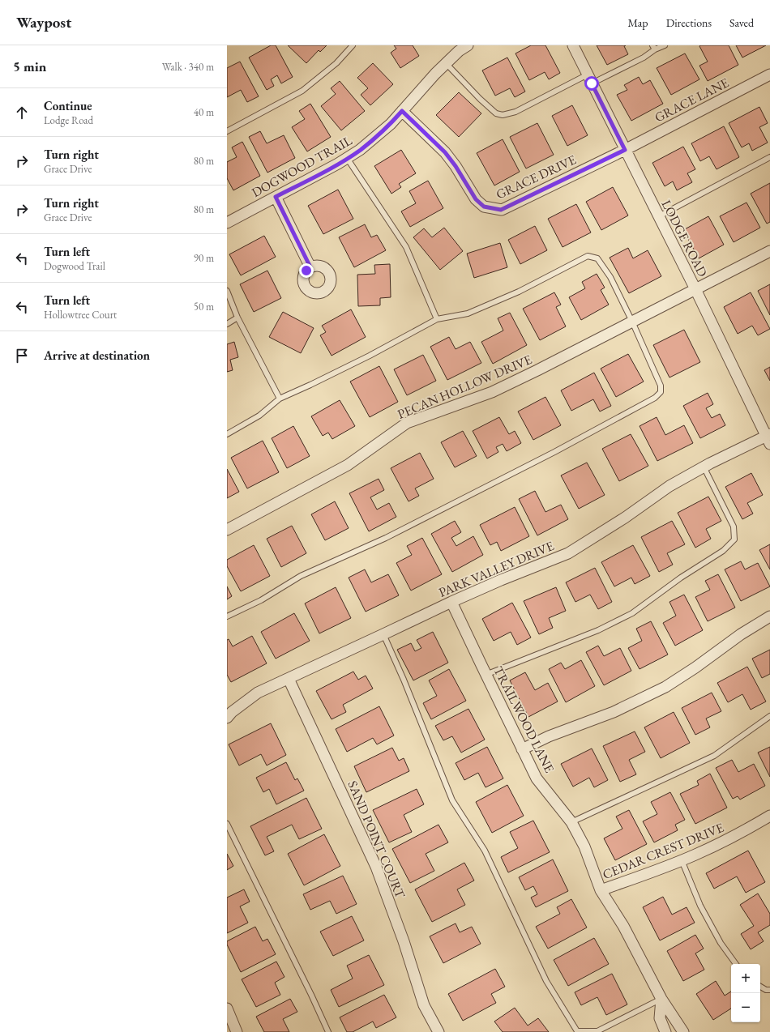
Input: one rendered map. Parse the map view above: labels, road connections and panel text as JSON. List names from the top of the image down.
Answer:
{
  "streets": {
    "street": [
      "GRACE LANE",
      "DOGWOOD TRAIL",
      "GRACE DRIVE",
      "LODGE ROAD",
      "PECAN HOLLOW DRIVE",
      "PARK VALLEY DRIVE",
      "TRAILWOOD LANE",
      "SAND POINT COURT",
      "CEDAR CREST DRIVE"
    ]
  },
  "crossings": [
    ["GRACE LANE", "GRACE DRIVE"],
    ["GRACE LANE", "LODGE ROAD"],
    ["DOGWOOD TRAIL", "GRACE DRIVE"],
    ["GRACE DRIVE", "LODGE ROAD"],
    ["LODGE ROAD", "PECAN HOLLOW DRIVE"],
    ["LODGE ROAD", "PARK VALLEY DRIVE"],
    ["PARK VALLEY DRIVE", "TRAILWOOD LANE"],
    ["PARK VALLEY DRIVE", "SAND POINT COURT"],
    ["TRAILWOOD LANE", "CEDAR CREST DRIVE"]
  ],
  "page": {
    "header": "Waypost",
    "nav": ["Map", "Directions", "Saved"],
    "heading": ["5 min", "Walk · 340 m"],
    "list": [
      ["Continue", "Lodge Road", "40 m"],
      ["Turn right", "Grace Drive", "80 m"],
      ["Turn right", "Grace Drive", "80 m"],
      ["Turn left", "Dogwood Trail", "90 m"],
      ["Turn left", "Hollowtree Court", "50 m"],
      "Arrive at destination"
    ],
    "map_buttons": ["+", "−"]
  }
}
